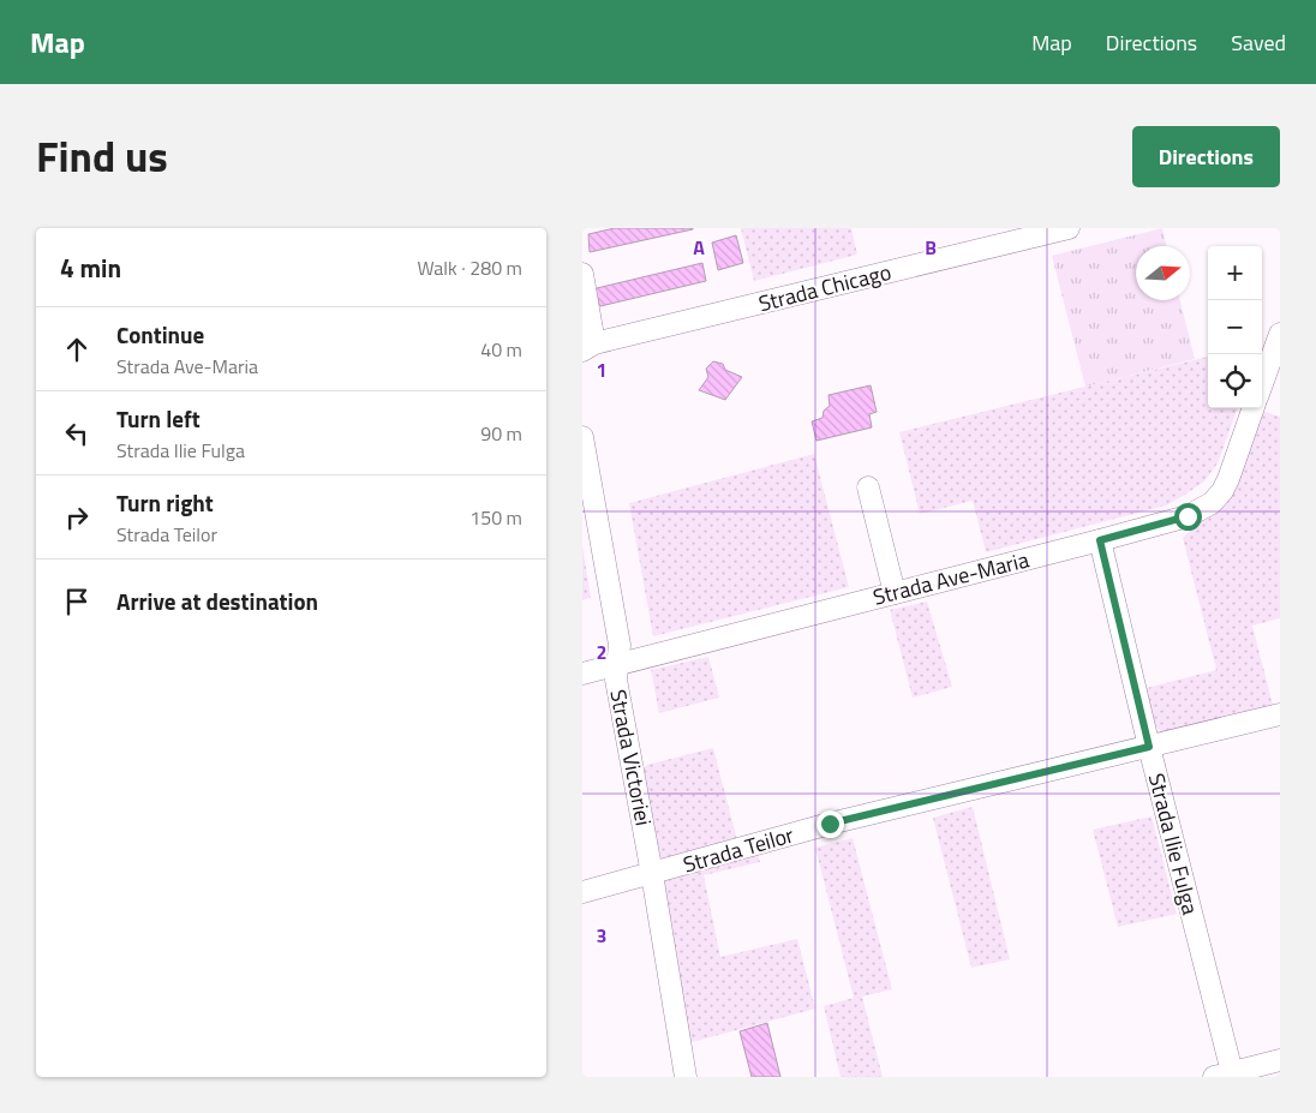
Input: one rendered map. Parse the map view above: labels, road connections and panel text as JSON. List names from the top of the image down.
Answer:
{
  "streets": {
    "street": [
      "Strada Chicago",
      "Strada Ave-Maria",
      "Strada Victoriei",
      "Strada Ilie Fulga",
      "Strada Teilor"
    ]
  },
  "crossings": [
    ["Strada Ave-Maria", "Strada Victoriei"],
    ["Strada Ave-Maria", "Strada Ilie Fulga"],
    ["Strada Victoriei", "Strada Teilor"],
    ["Strada Ilie Fulga", "Strada Teilor"]
  ],
  "north": "right",
  "page": {
    "header": "Map",
    "nav": ["Map", "Directions", "Saved"],
    "title": "Find us",
    "buttons": "Directions",
    "heading": ["4 min", "Walk · 280 m"],
    "map_buttons": ["+", "−"],
    "list": [
      ["Continue", "Strada Ave-Maria", "40 m"],
      ["Turn left", "Strada Ilie Fulga", "90 m"],
      ["Turn right", "Strada Teilor", "150 m"],
      "Arrive at destination"
    ]
  },
  "grid": {
    "columns": ["A", "B"],
    "rows": ["1", "2", "3"]
  }
}
